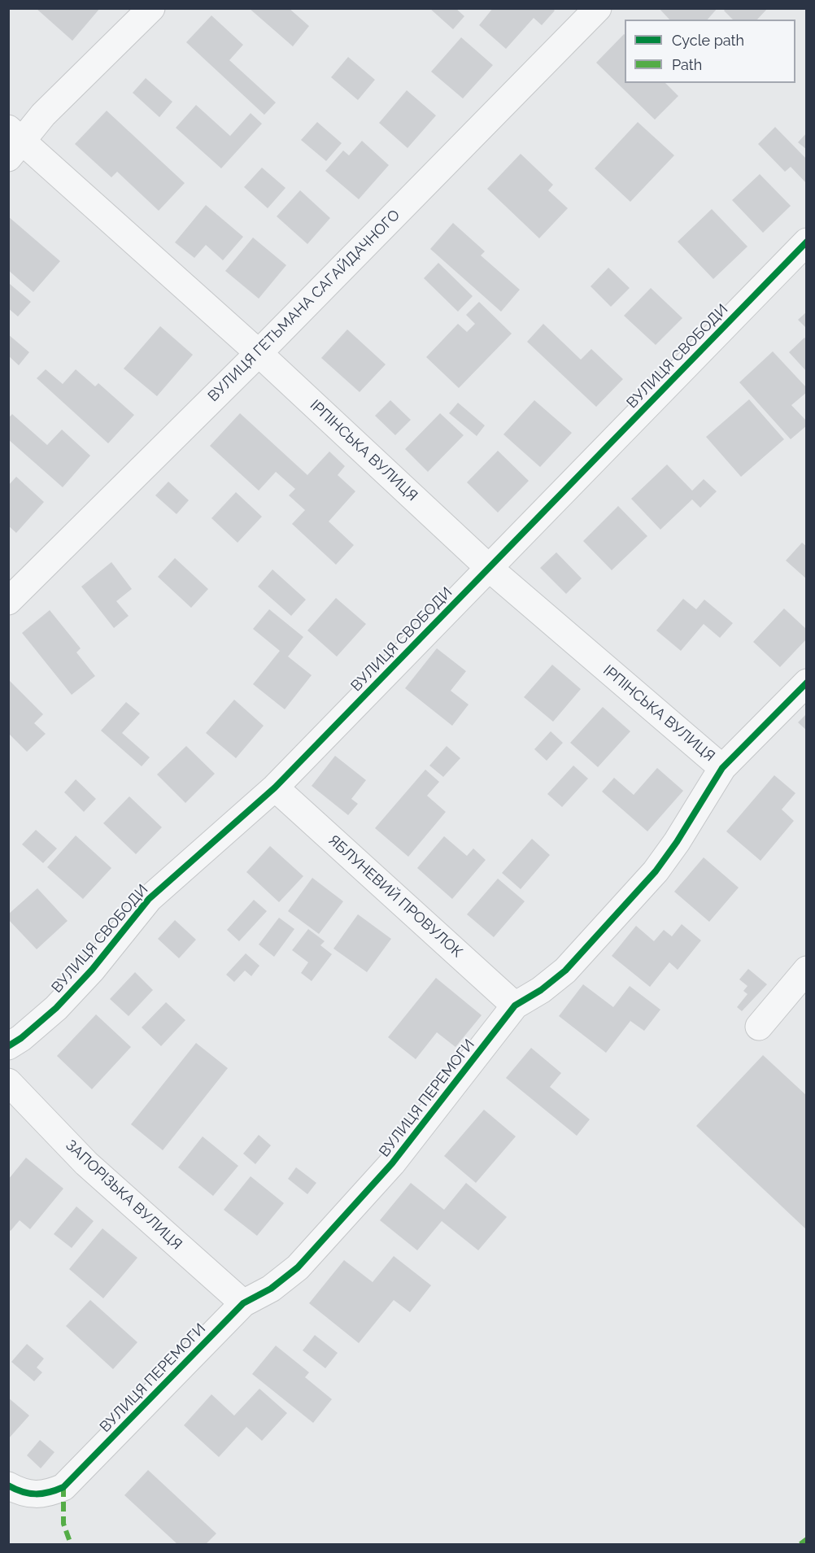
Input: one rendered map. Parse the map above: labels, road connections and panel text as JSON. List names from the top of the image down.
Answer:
{
  "streets": {
    "street": [
      "ВУЛИЦЯ ГЕТЬМАНА САГАЙДАЧНОГО",
      "ВУЛИЦЯ СВОБОДИ",
      "ІРПІНСЬКА ВУЛИЦЯ",
      "ЯБЛУНЕВИЙ ПРОВУЛОК",
      "ВУЛИЦЯ ПЕРЕМОГИ",
      "ЗАПОРІЗЬКА ВУЛИЦЯ"
    ]
  },
  "crossings": [
    ["ВУЛИЦЯ ГЕТЬМАНА САГАЙДАЧНОГО", "ІРПІНСЬКА ВУЛИЦЯ"],
    ["ВУЛИЦЯ СВОБОДИ", "ІРПІНСЬКА ВУЛИЦЯ"],
    ["ВУЛИЦЯ СВОБОДИ", "ЯБЛУНЕВИЙ ПРОВУЛОК"],
    ["ІРПІНСЬКА ВУЛИЦЯ", "ВУЛИЦЯ ПЕРЕМОГИ"],
    ["ЯБЛУНЕВИЙ ПРОВУЛОК", "ВУЛИЦЯ ПЕРЕМОГИ"],
    ["ВУЛИЦЯ ПЕРЕМОГИ", "ЗАПОРІЗЬКА ВУЛИЦЯ"]
  ],
  "legend": ["Cycle path", "Path"]
}
